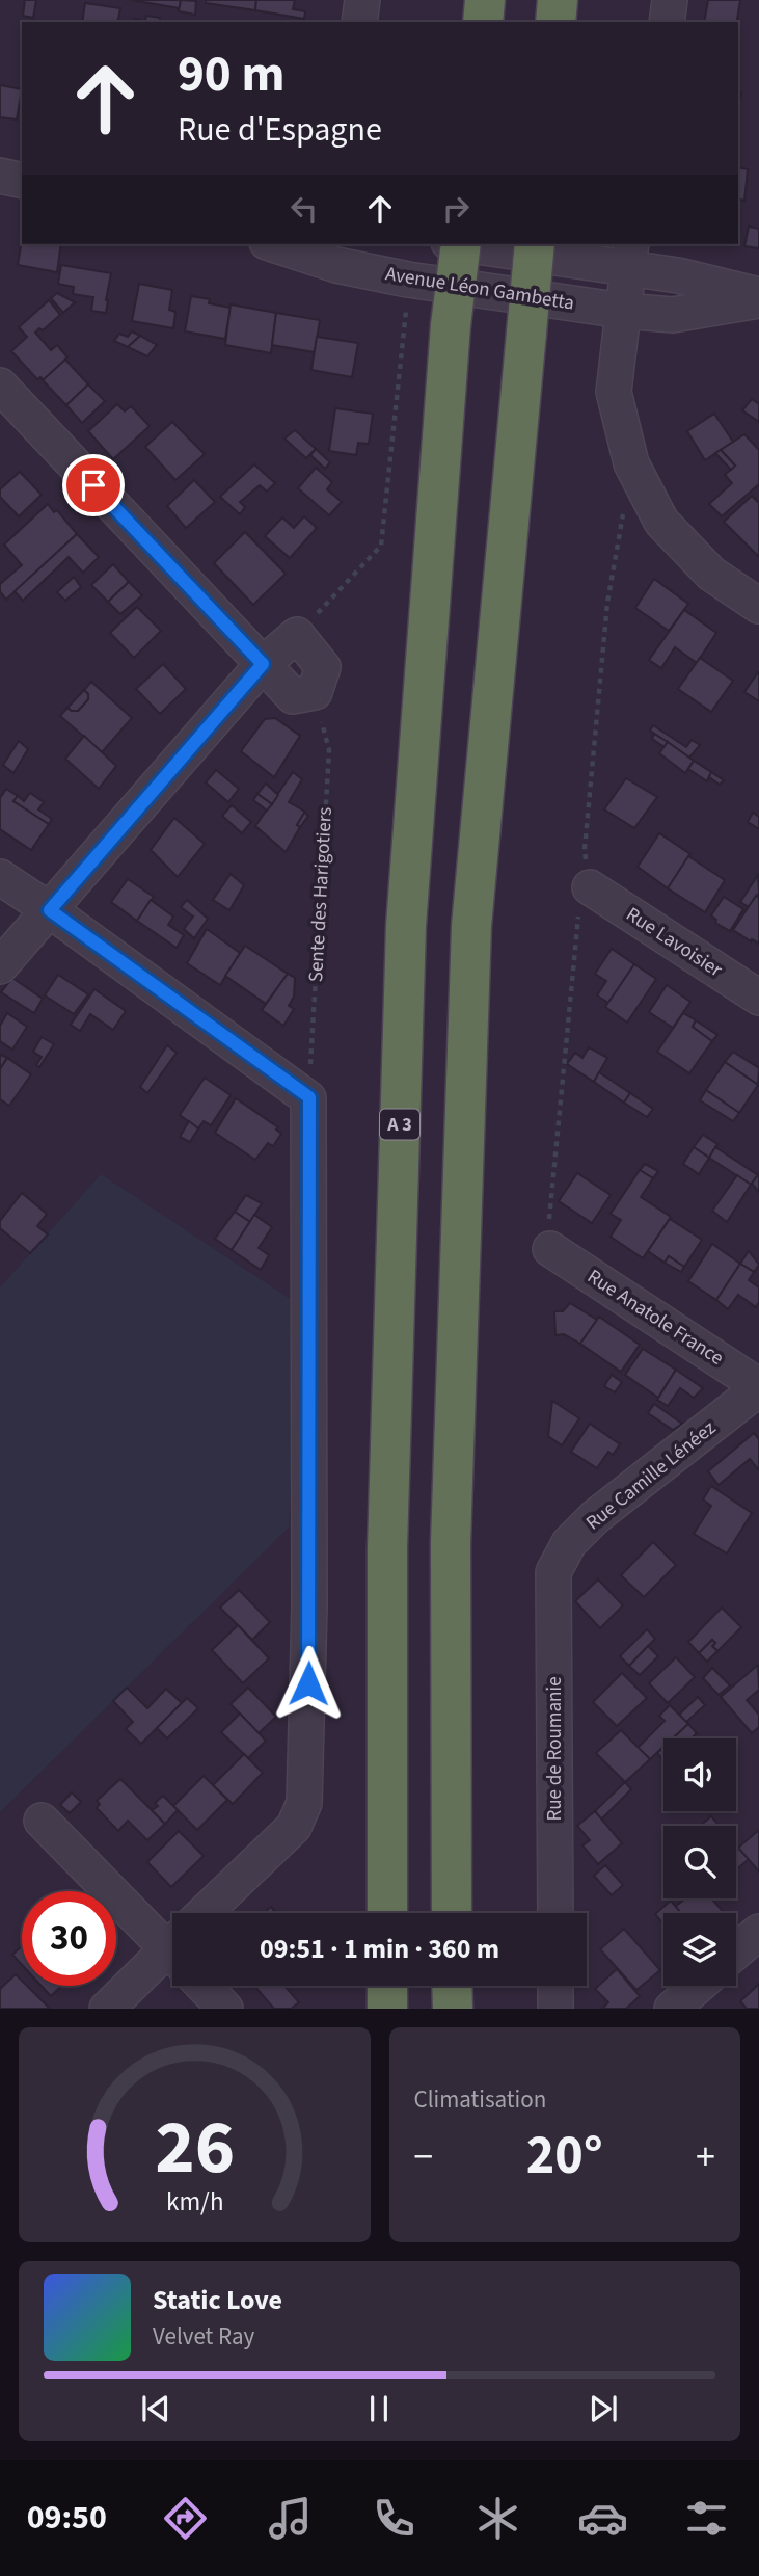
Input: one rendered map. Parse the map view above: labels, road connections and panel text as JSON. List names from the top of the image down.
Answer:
{
  "streets": {
    "highway": ["A 3"],
    "street": [
      "Avenue Léon Gambetta",
      "Rue Lavoisier",
      "Rue Anatole France",
      "Rue Camille Lénéez",
      "Rue de Roumanie"
    ],
    "path": ["Sente des Harigotiers"]
  },
  "crossings": [
    ["Rue Anatole France", "Rue Camille Lénéez"],
    ["Rue Camille Lénéez", "Rue de Roumanie"]
  ],
  "page": {
    "turn": ["90 m", "Rue d'Espagne"],
    "limit": "30",
    "trip": "09:51 · 1 min · 360 m",
    "tile": "Climatisation",
    "heat": ["−", "20°", "+"],
    "song": ["Static Love", "Velvet Ray"],
    "tabs": "09:50",
    "gauge": ["26", "km/h"]
  }
}
